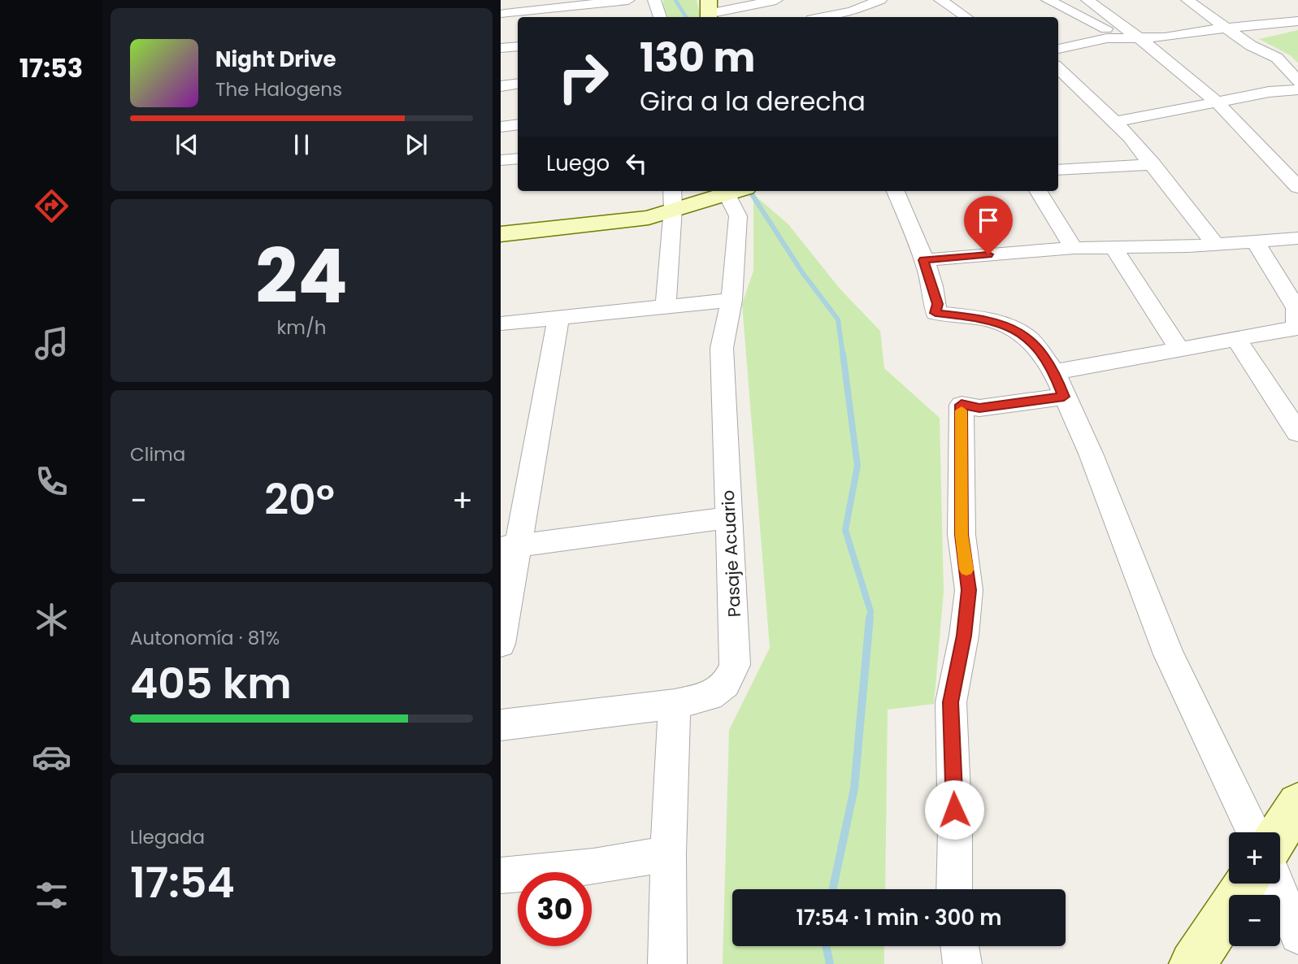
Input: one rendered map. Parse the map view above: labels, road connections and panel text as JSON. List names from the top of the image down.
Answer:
{
  "streets": {
    "street": ["Pasaje Acuario"]
  },
  "page": {
    "tabs": "17:53",
    "turn": ["130 m", "Gira a la derecha"],
    "song": ["Night Drive", "The Halogens"],
    "then": "Luego",
    "tile": [
      ["24", "km/h"],
      "Clima",
      ["Autonomía · 81%", "405 km"],
      ["Llegada", "17:54"]
    ],
    "heat": ["−", "20°", "+"],
    "map_buttons": ["+", "−"],
    "limit": "30",
    "trip": "17:54 · 1 min · 300 m"
  }
}
